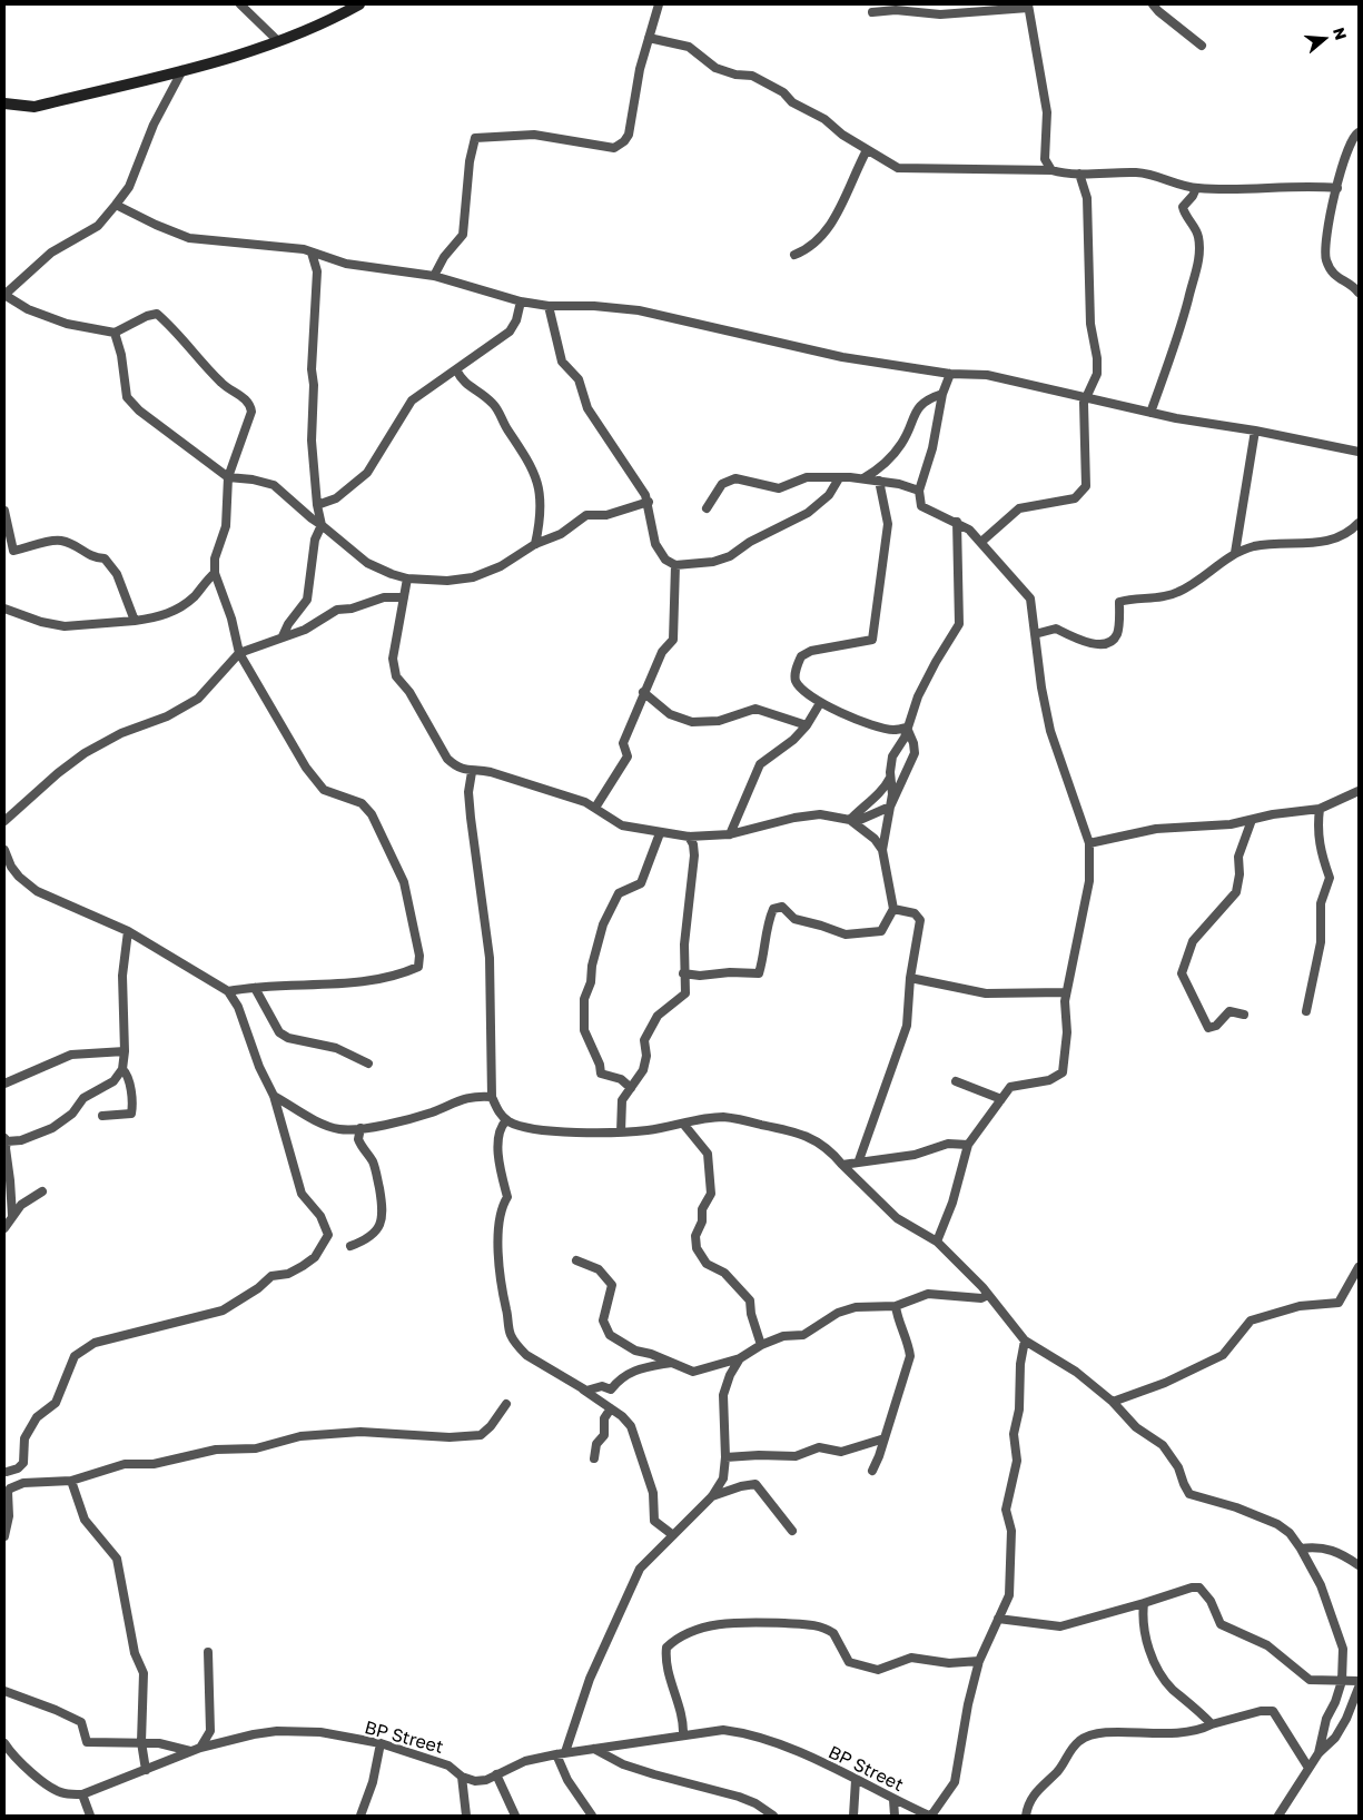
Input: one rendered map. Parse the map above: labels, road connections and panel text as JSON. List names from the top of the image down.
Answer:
{
  "streets": {
    "street": ["BP Street"]
  },
  "north": "right"
}
